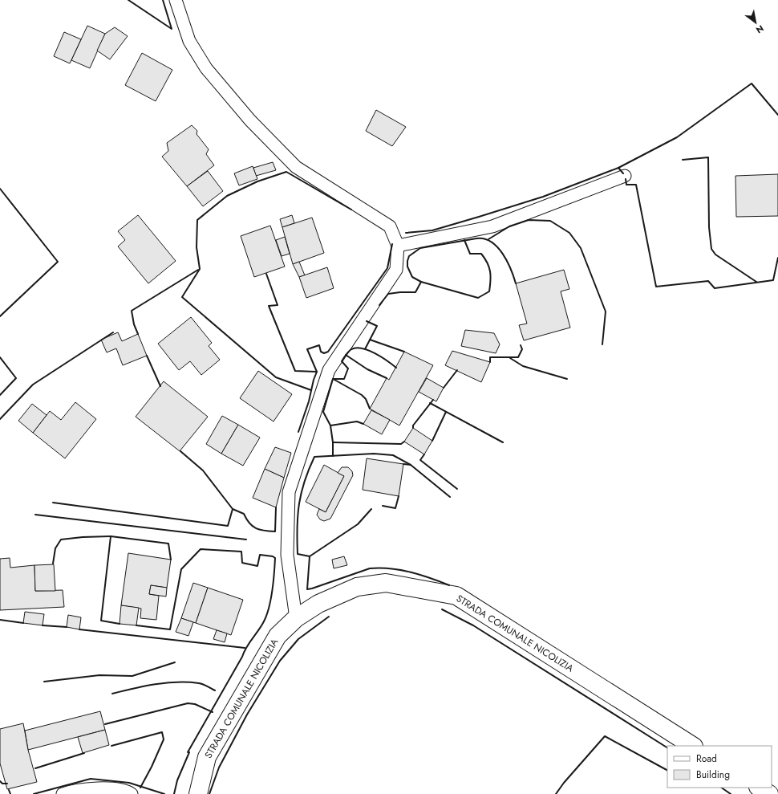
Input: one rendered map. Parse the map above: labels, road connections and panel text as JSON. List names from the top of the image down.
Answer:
{
  "streets": {
    "street": ["STRADA COMUNALE NICOLIZIA"]
  },
  "legend": ["Road", "Building"],
  "north": "bottom right"
}
